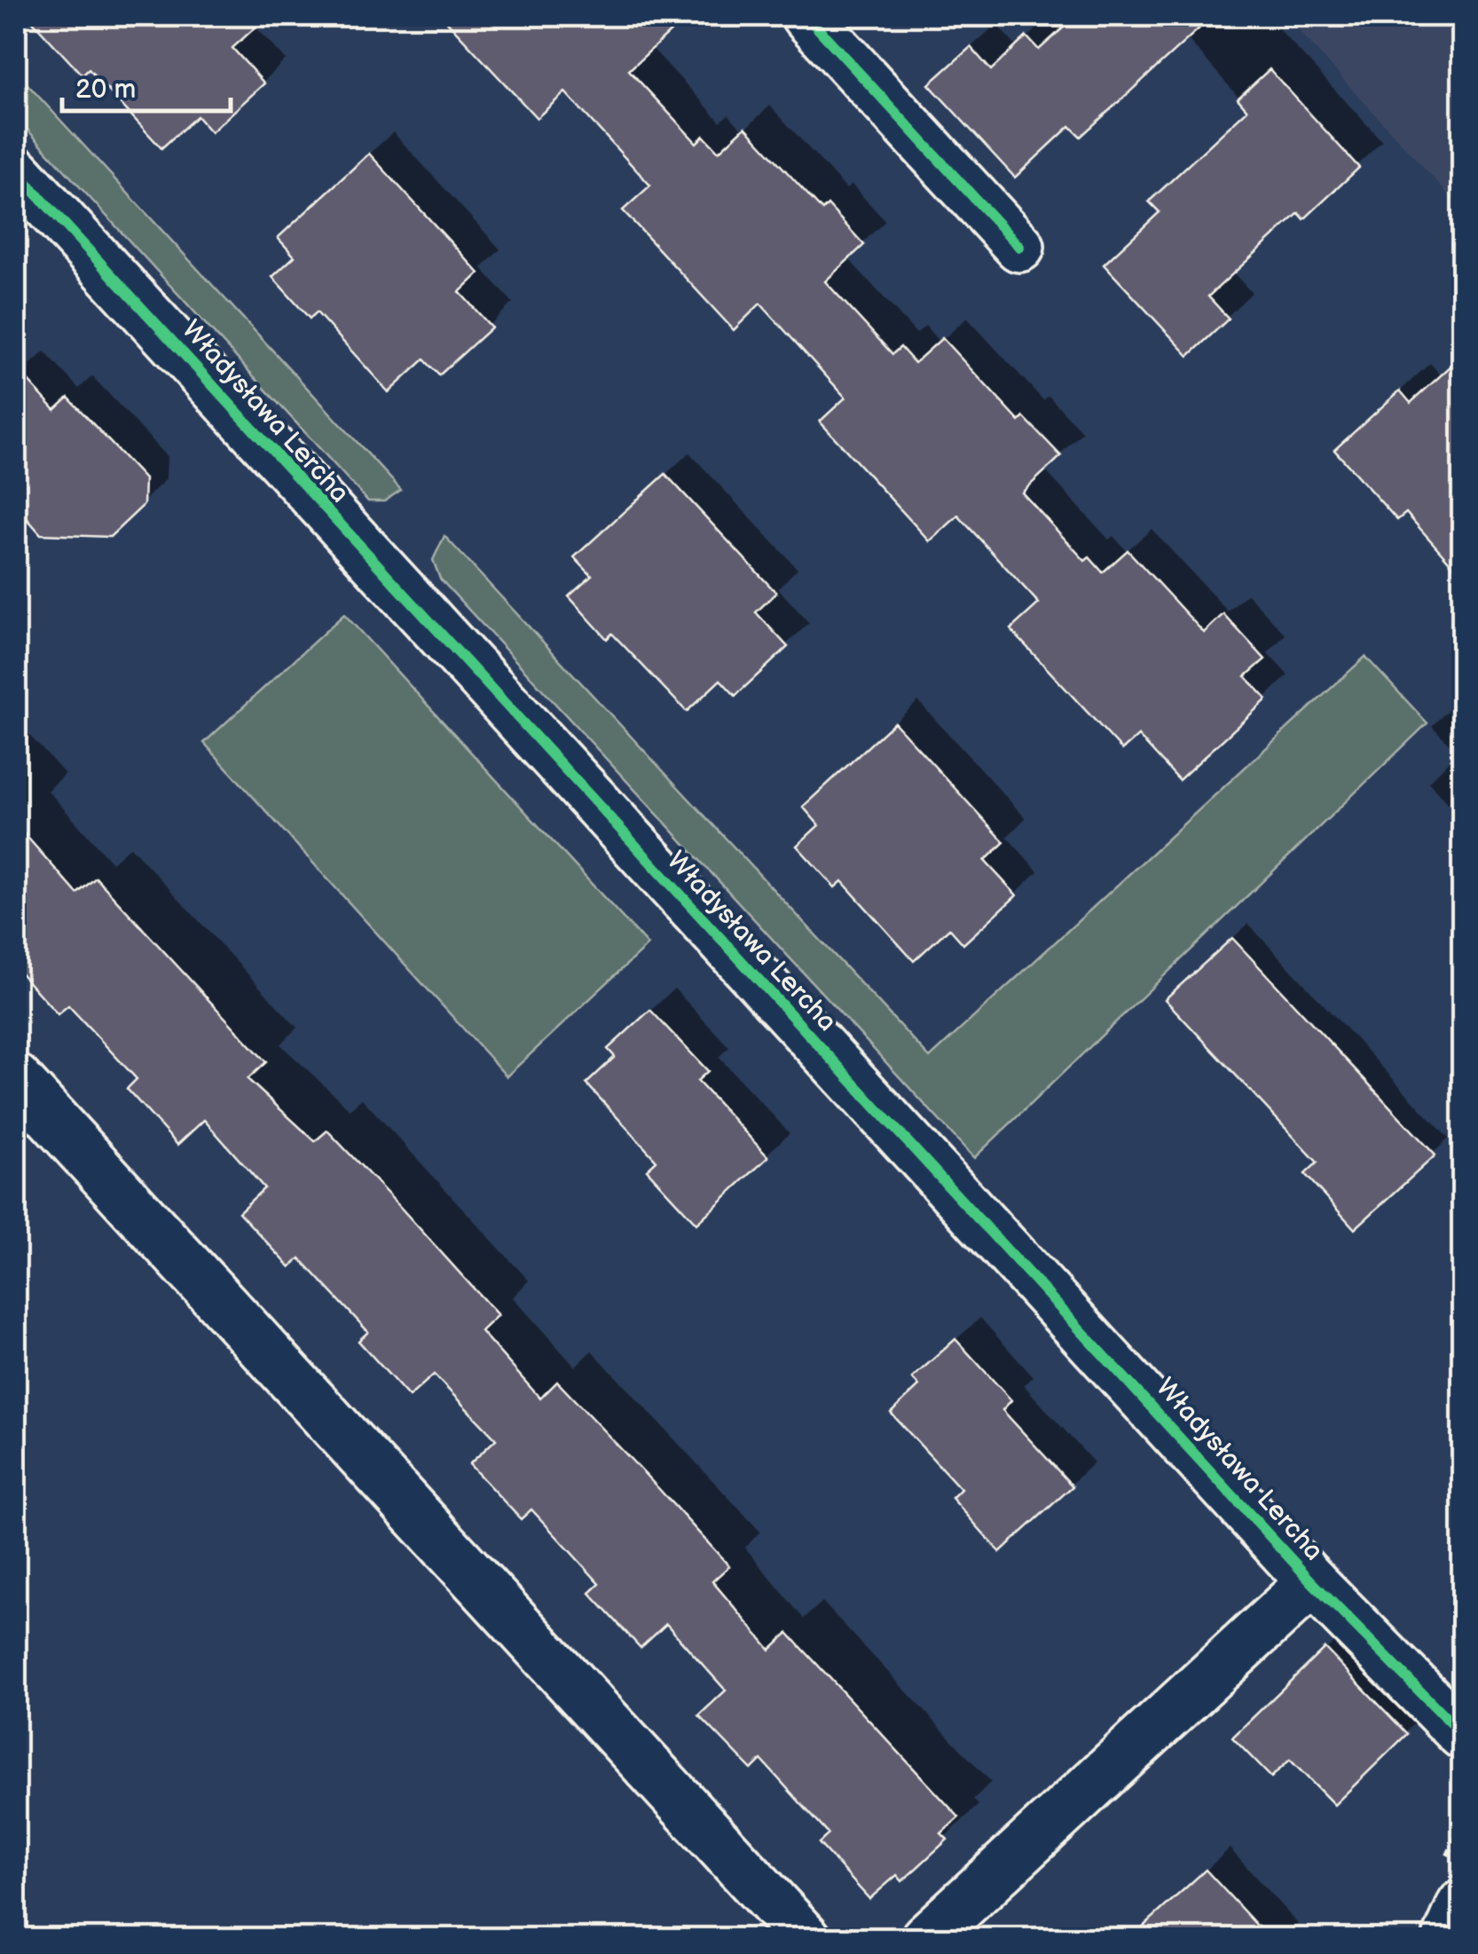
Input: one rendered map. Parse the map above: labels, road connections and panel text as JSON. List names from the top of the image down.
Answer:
{
  "streets": {
    "street": ["Władysława Lercha"]
  },
  "scale_bar": "20 m"
}
